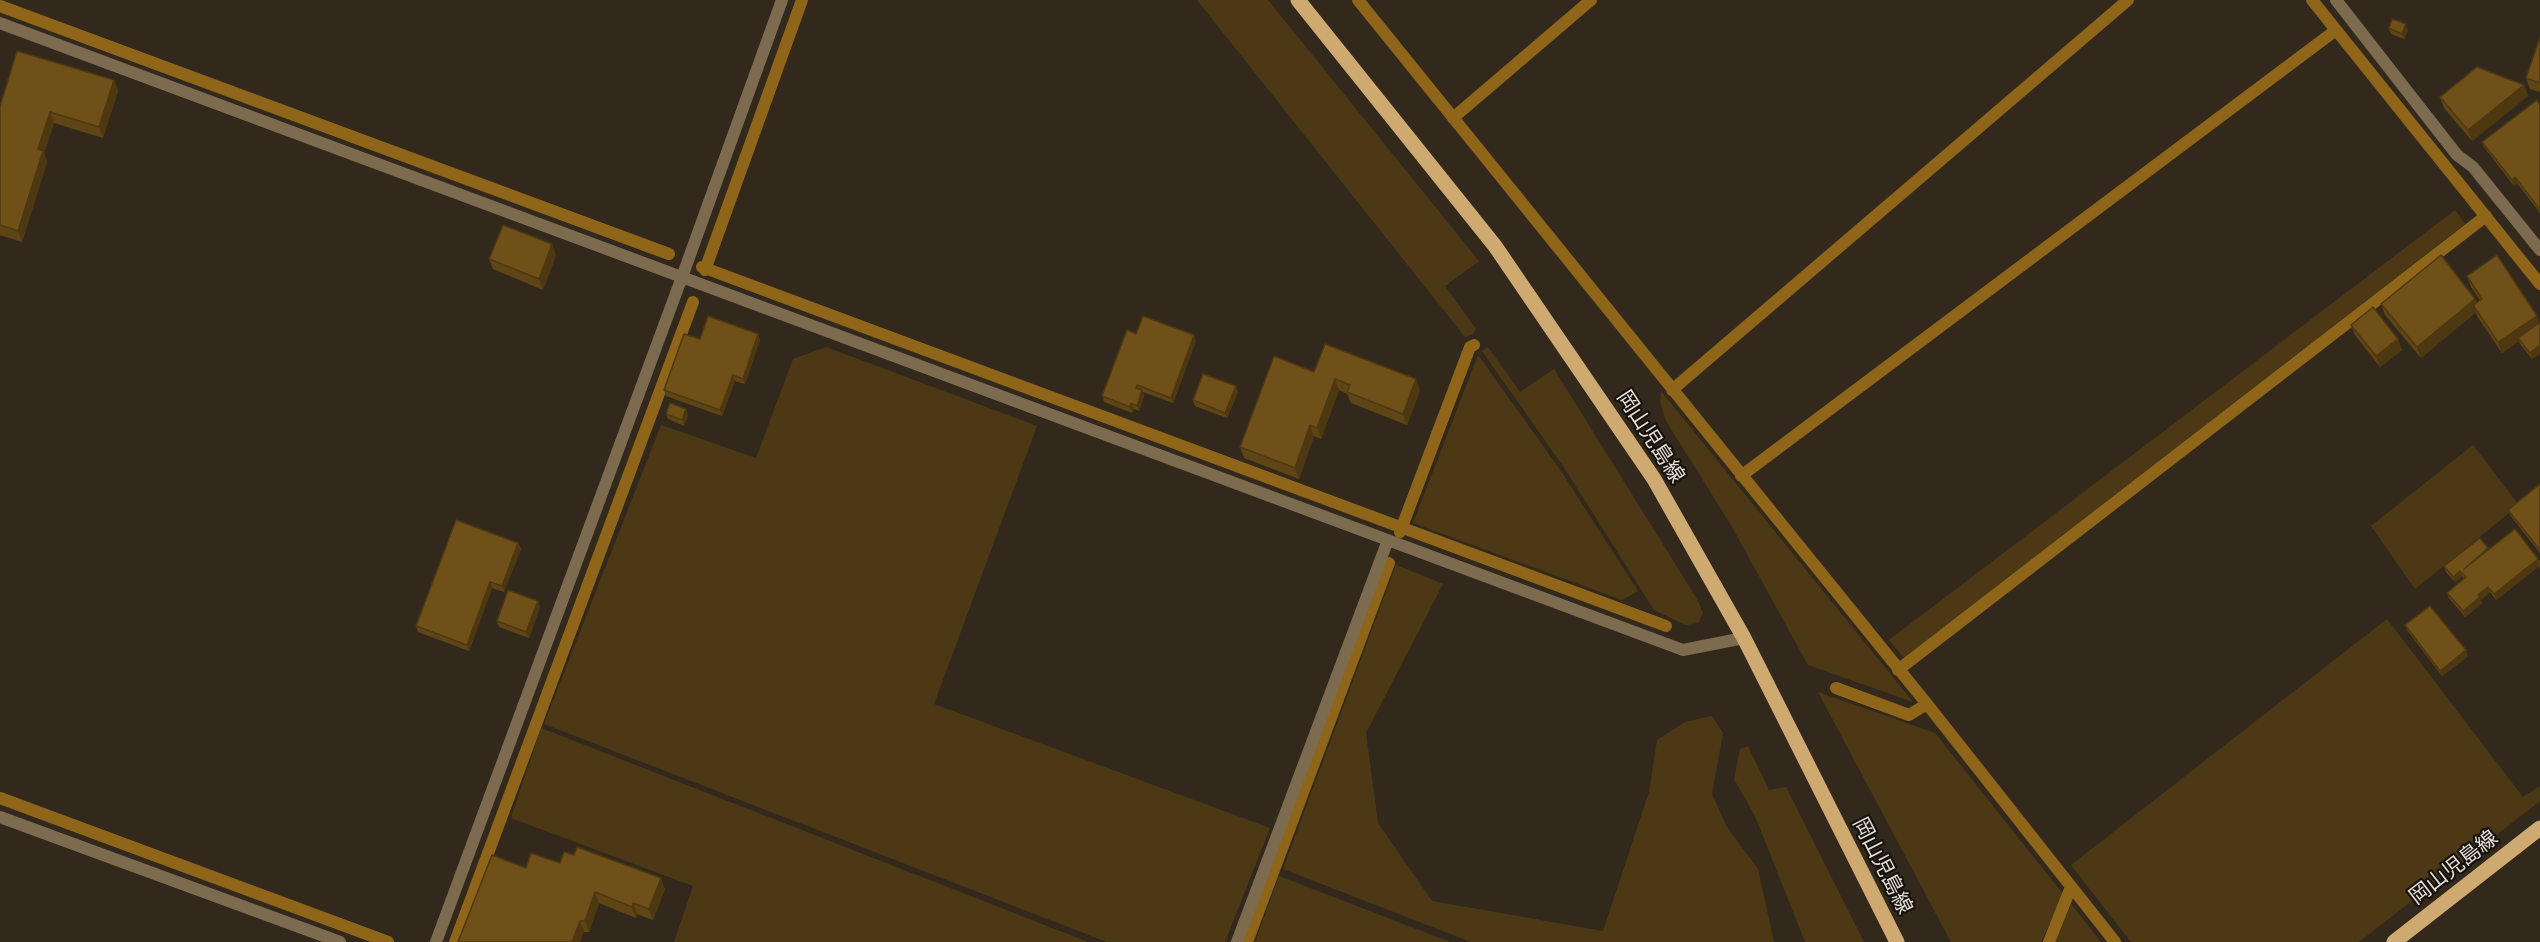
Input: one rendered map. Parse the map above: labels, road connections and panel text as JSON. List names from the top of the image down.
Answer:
{
  "streets": {
    "main road": ["岡山児島線"]
  }
}
